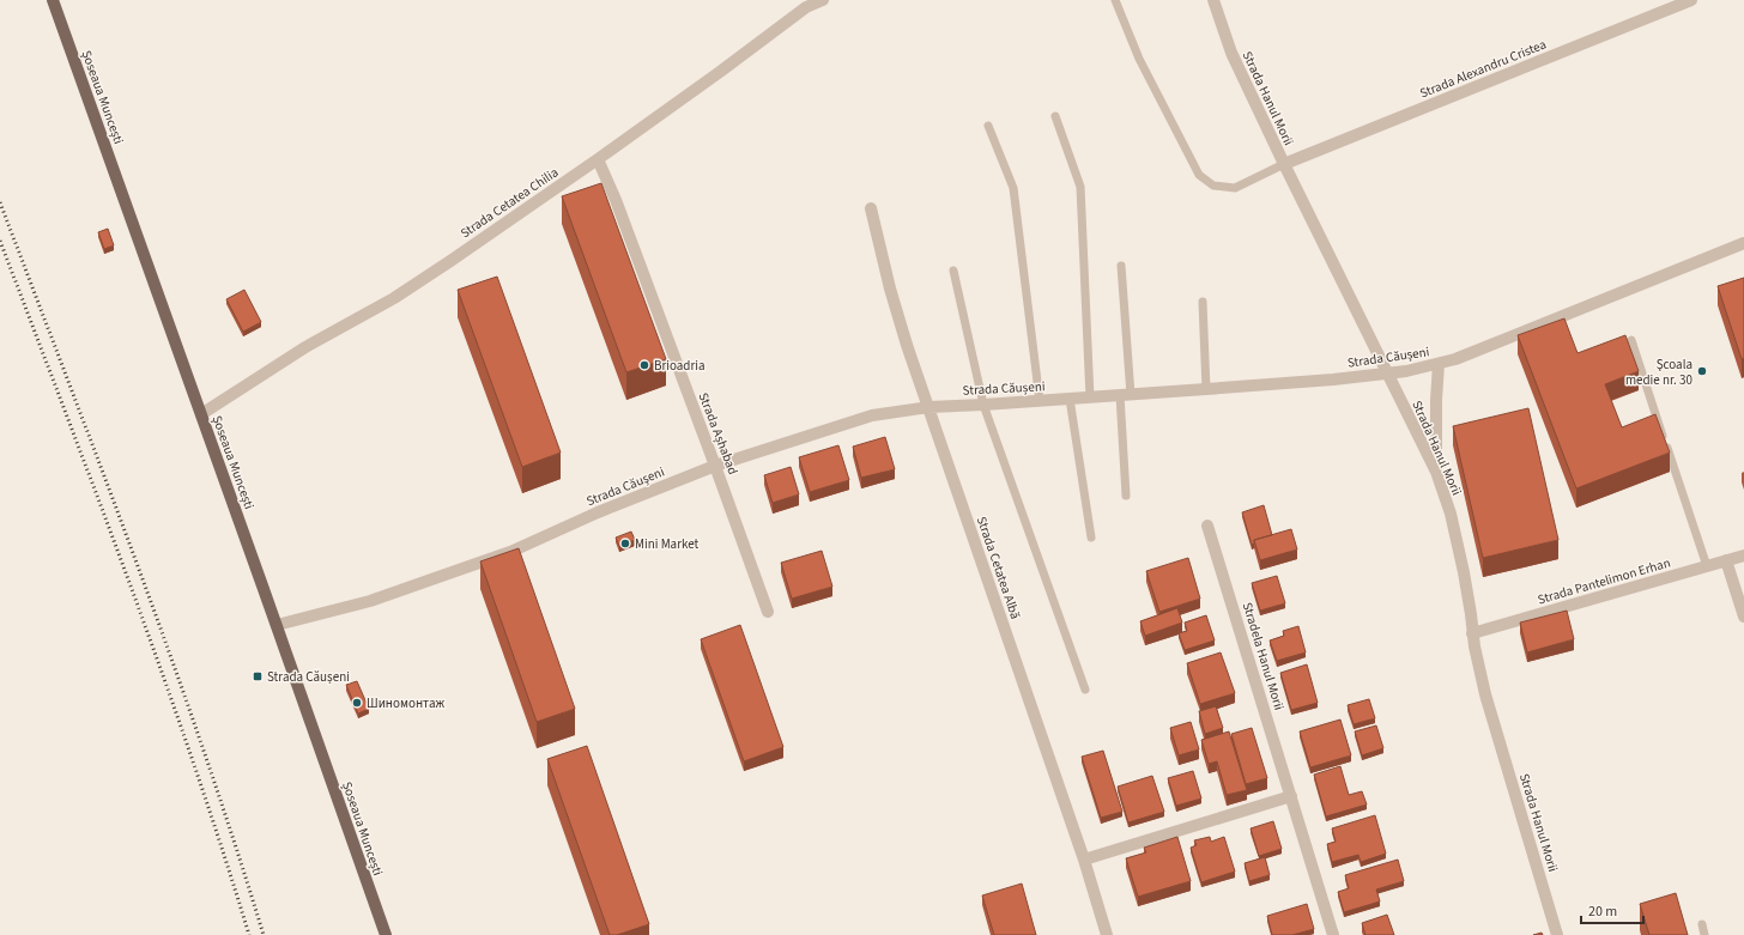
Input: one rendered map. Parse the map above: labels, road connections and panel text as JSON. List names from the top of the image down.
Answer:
{
  "streets": {
    "main road": ["Șoseaua Muncești"],
    "street": [
      "Strada Alexandru Cristea",
      "Strada Hanul Morii",
      "Strada Cetatea Chilia",
      "Strada Căușeni",
      "Strada Așhabad",
      "Strada Cetatea Albă",
      "Strada Pantelimon Erhan",
      "Stradela Hanul Morii"
    ]
  },
  "crossings": [
    ["Strada Alexandru Cristea", "Strada Hanul Morii"],
    ["Șoseaua Muncești", "Strada Cetatea Chilia"],
    ["Șoseaua Muncești", "Strada Căușeni"],
    ["Strada Hanul Morii", "Strada Căușeni"],
    ["Strada Hanul Morii", "Strada Pantelimon Erhan"],
    ["Strada Cetatea Chilia", "Strada Așhabad"],
    ["Strada Căușeni", "Strada Așhabad"],
    ["Strada Căușeni", "Strada Cetatea Albă"]
  ],
  "places": {
    "other": [
      "Brioadria",
      "Şcoala medie nr. 30",
      "Mini Market",
      "Шиномонтаж"
    ],
    "transit": ["Strada Căușeni"]
  },
  "scale_bar": "20 m"
}
